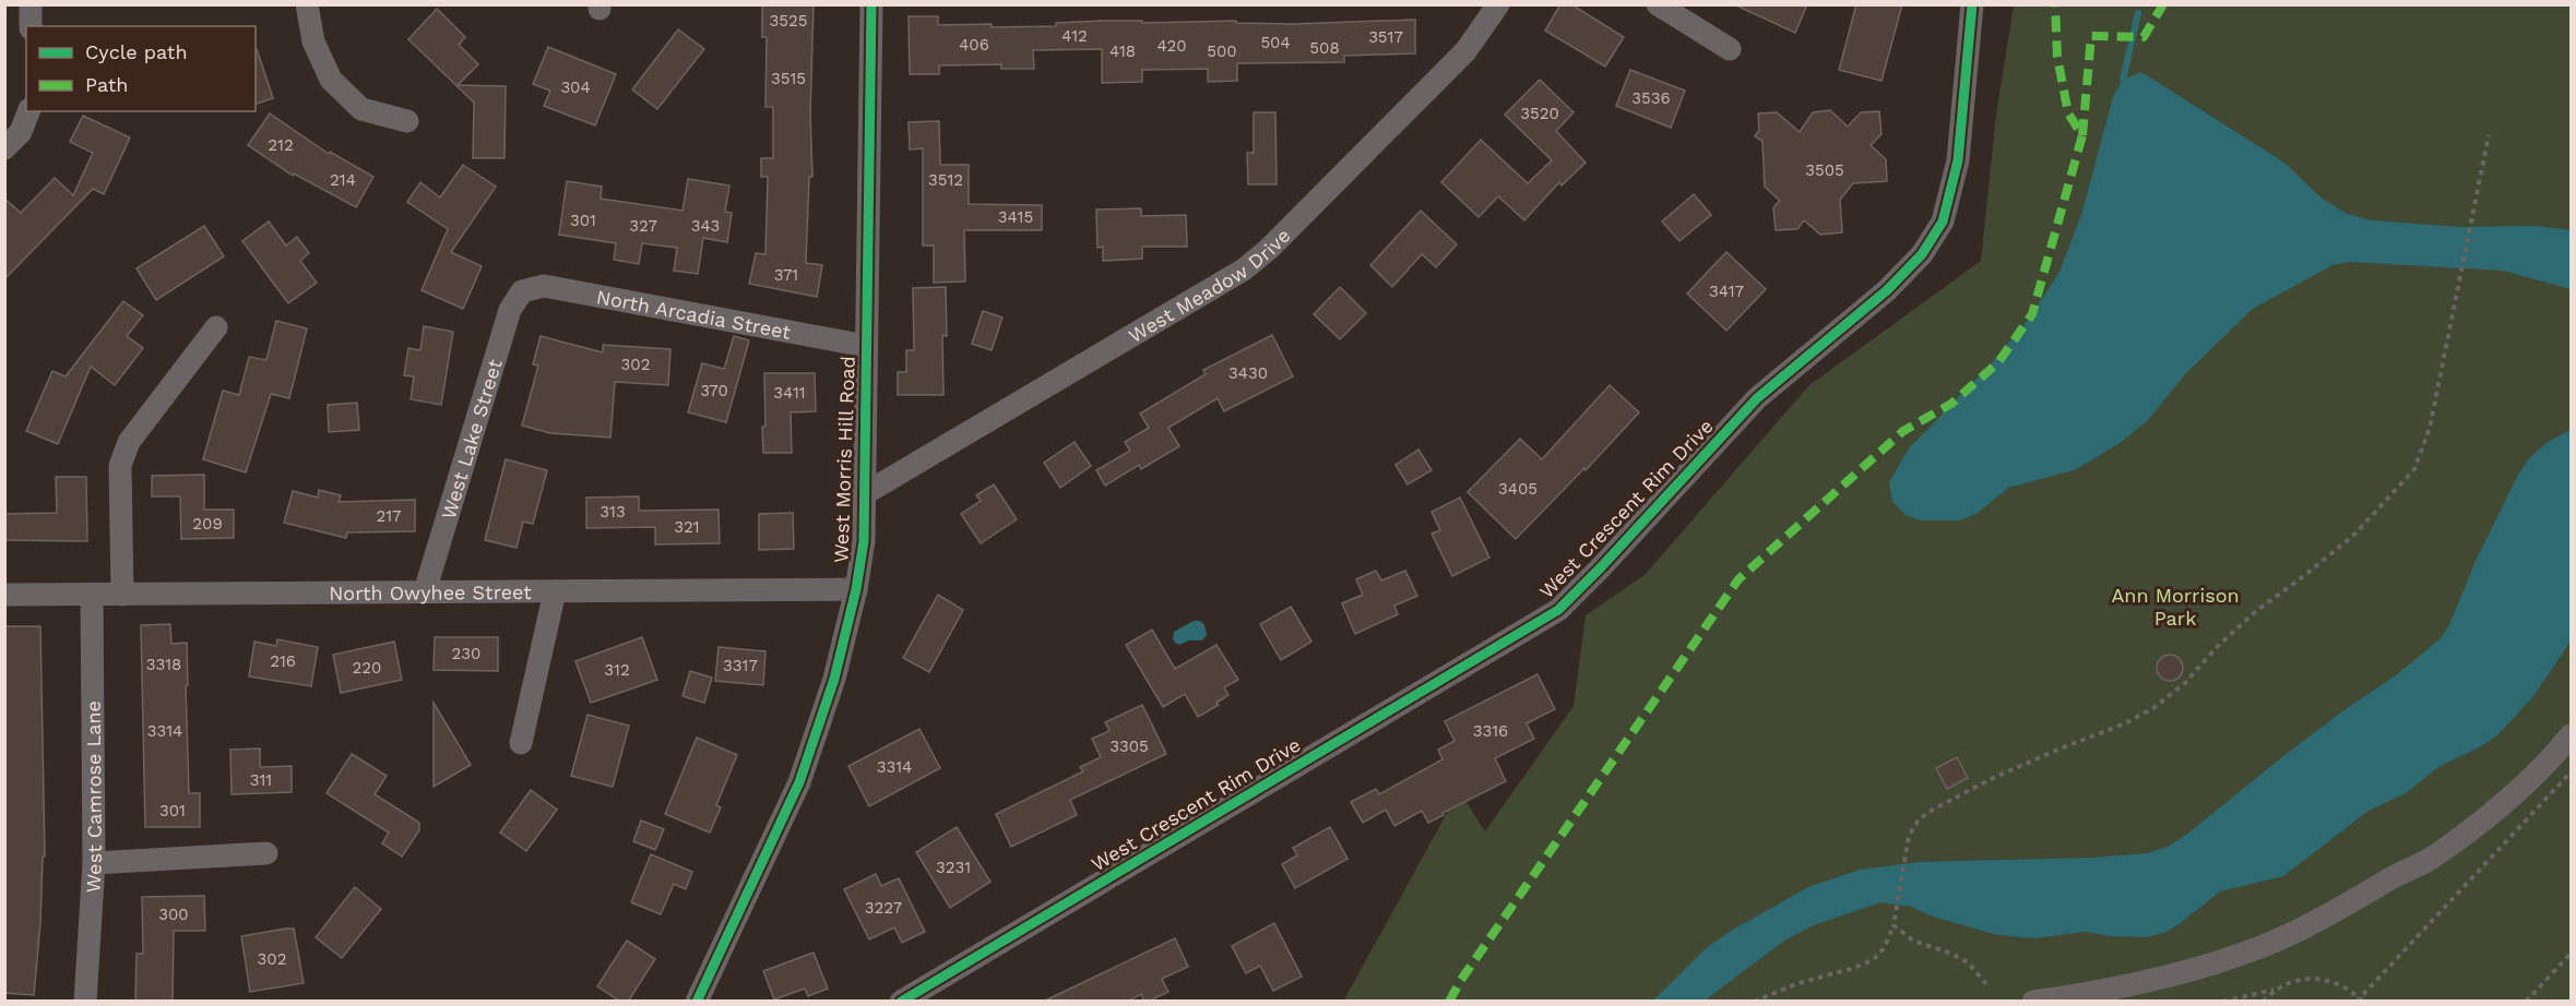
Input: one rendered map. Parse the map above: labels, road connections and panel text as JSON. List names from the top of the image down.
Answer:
{
  "streets": {
    "street": [
      "West Meadow Drive",
      "North Arcadia Street",
      "West Lake Street",
      "West Morris Hill Road",
      "West Crescent Rim Drive",
      "North Owyhee Street",
      "West Camrose Lane"
    ]
  },
  "crossings": [
    ["West Meadow Drive", "West Morris Hill Road"],
    ["North Arcadia Street", "West Lake Street"],
    ["North Arcadia Street", "West Morris Hill Road"],
    ["West Lake Street", "North Owyhee Street"],
    ["West Morris Hill Road", "North Owyhee Street"],
    ["North Owyhee Street", "West Camrose Lane"]
  ],
  "parks": ["Ann Morrison Park"],
  "house_numbers": [
    "3525",
    "412",
    "3517",
    "504",
    "406",
    "420",
    "508",
    "418",
    "500",
    "3515",
    "304",
    "3536",
    "3520",
    "212",
    "3505",
    "214",
    "3512",
    "3415",
    "301",
    "327",
    "343",
    "371",
    "3417",
    "302",
    "3430",
    "370",
    "3411",
    "3405",
    "313",
    "217",
    "209",
    "321",
    "230",
    "216",
    "3318",
    "3317",
    "220",
    "312",
    "3314",
    "3316",
    "3305",
    "3314",
    "311",
    "301",
    "3231",
    "3227",
    "300",
    "302"
  ],
  "legend": ["Cycle path", "Path"]
}
